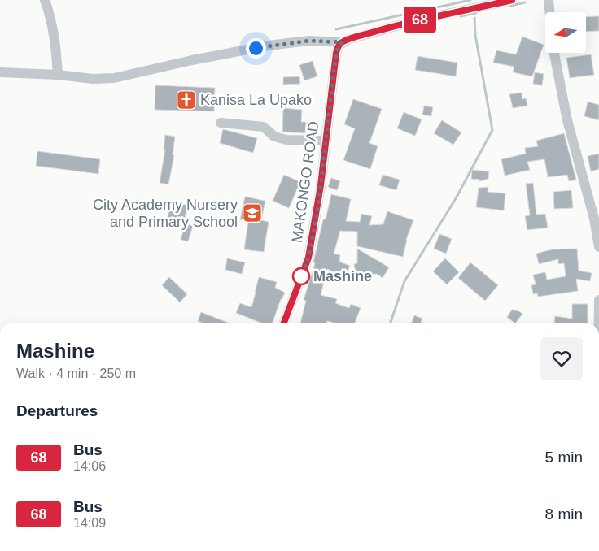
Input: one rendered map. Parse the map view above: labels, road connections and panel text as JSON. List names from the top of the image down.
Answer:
{
  "streets": {
    "street": ["MAKONGO ROAD"]
  },
  "places": {
    "church": ["Kanisa La Upako"],
    "school or university": ["City Academy Nursery and Primary School"],
    "other": ["Mashine"]
  },
  "lines": ["bus line 68"],
  "north": "left",
  "page": {
    "on_map": "68",
    "heading": [
      ["Mashine", "Walk · 4 min · 250 m"],
      "Departures"
    ],
    "list": [
      {
        "mark": "68",
        "name": "Bus",
        "note": "14:06",
        "value": "5 min"
      },
      {
        "mark": "68",
        "name": "Bus",
        "note": "14:09",
        "value": "8 min"
      }
    ]
  }
}
